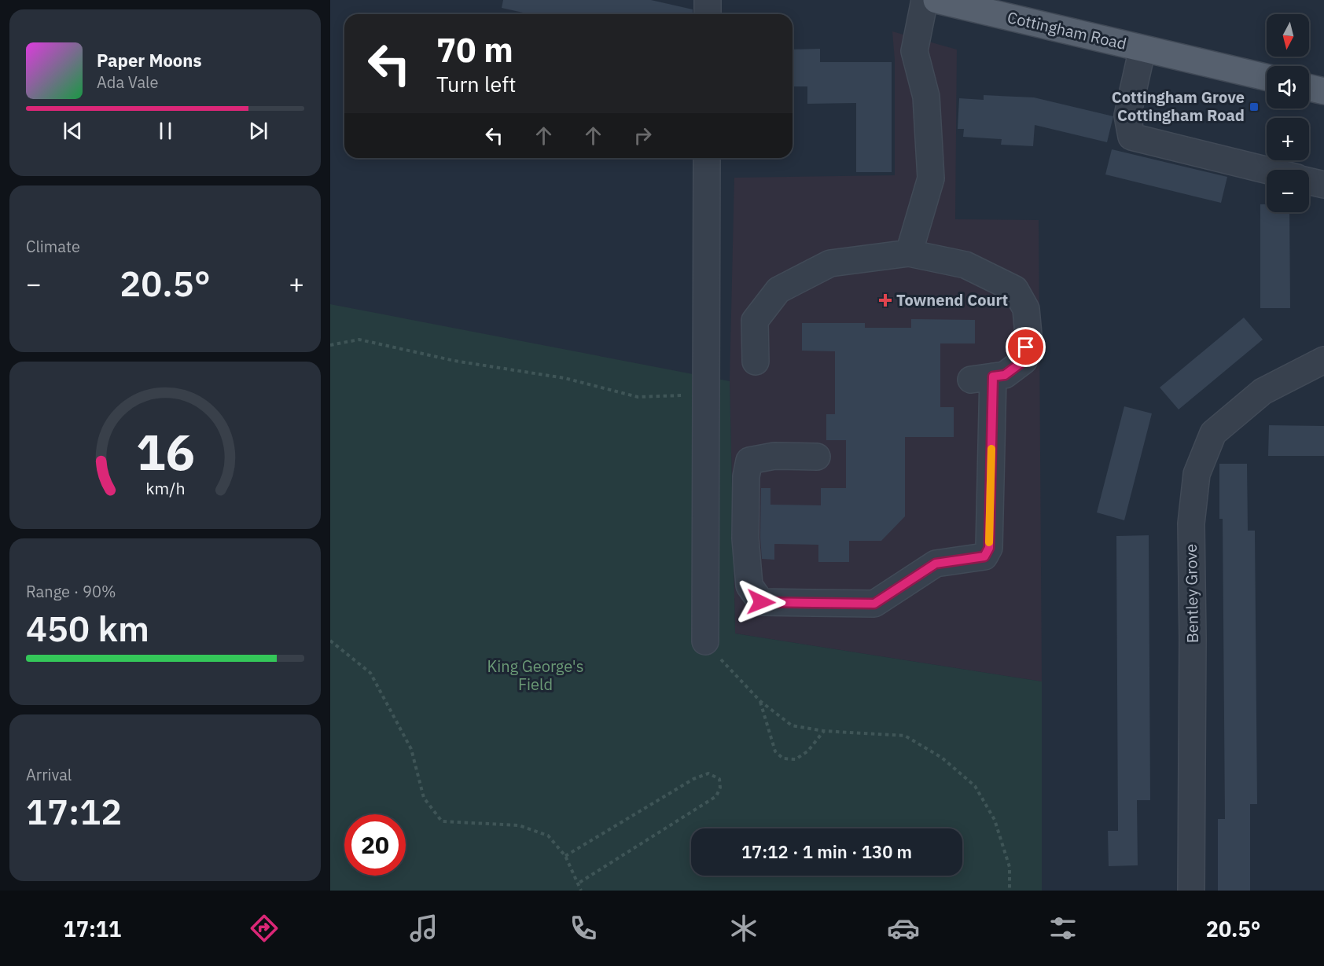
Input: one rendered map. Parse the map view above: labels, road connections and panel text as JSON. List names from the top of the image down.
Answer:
{
  "streets": {
    "main road": ["Cottingham Road"],
    "street": ["Bentley Grove"]
  },
  "parks": ["King George's Field"],
  "places": {
    "transit": ["Cottingham Grove Cottingham Road"],
    "health": ["Townend Court"]
  },
  "north": "bottom",
  "page": {
    "map_buttons": ["+", "−"],
    "turn": ["70 m", "Turn left"],
    "song": ["Paper Moons", "Ada Vale"],
    "tile": [
      "Climate",
      ["Range · 90%", "450 km"],
      ["Arrival", "17:12"]
    ],
    "heat": ["−", "20.5°", "+"],
    "limit": "20",
    "trip": "17:12 · 1 min · 130 m",
    "tabs": ["17:11", "20.5°"],
    "gauge": ["16", "km/h"]
  }
}
